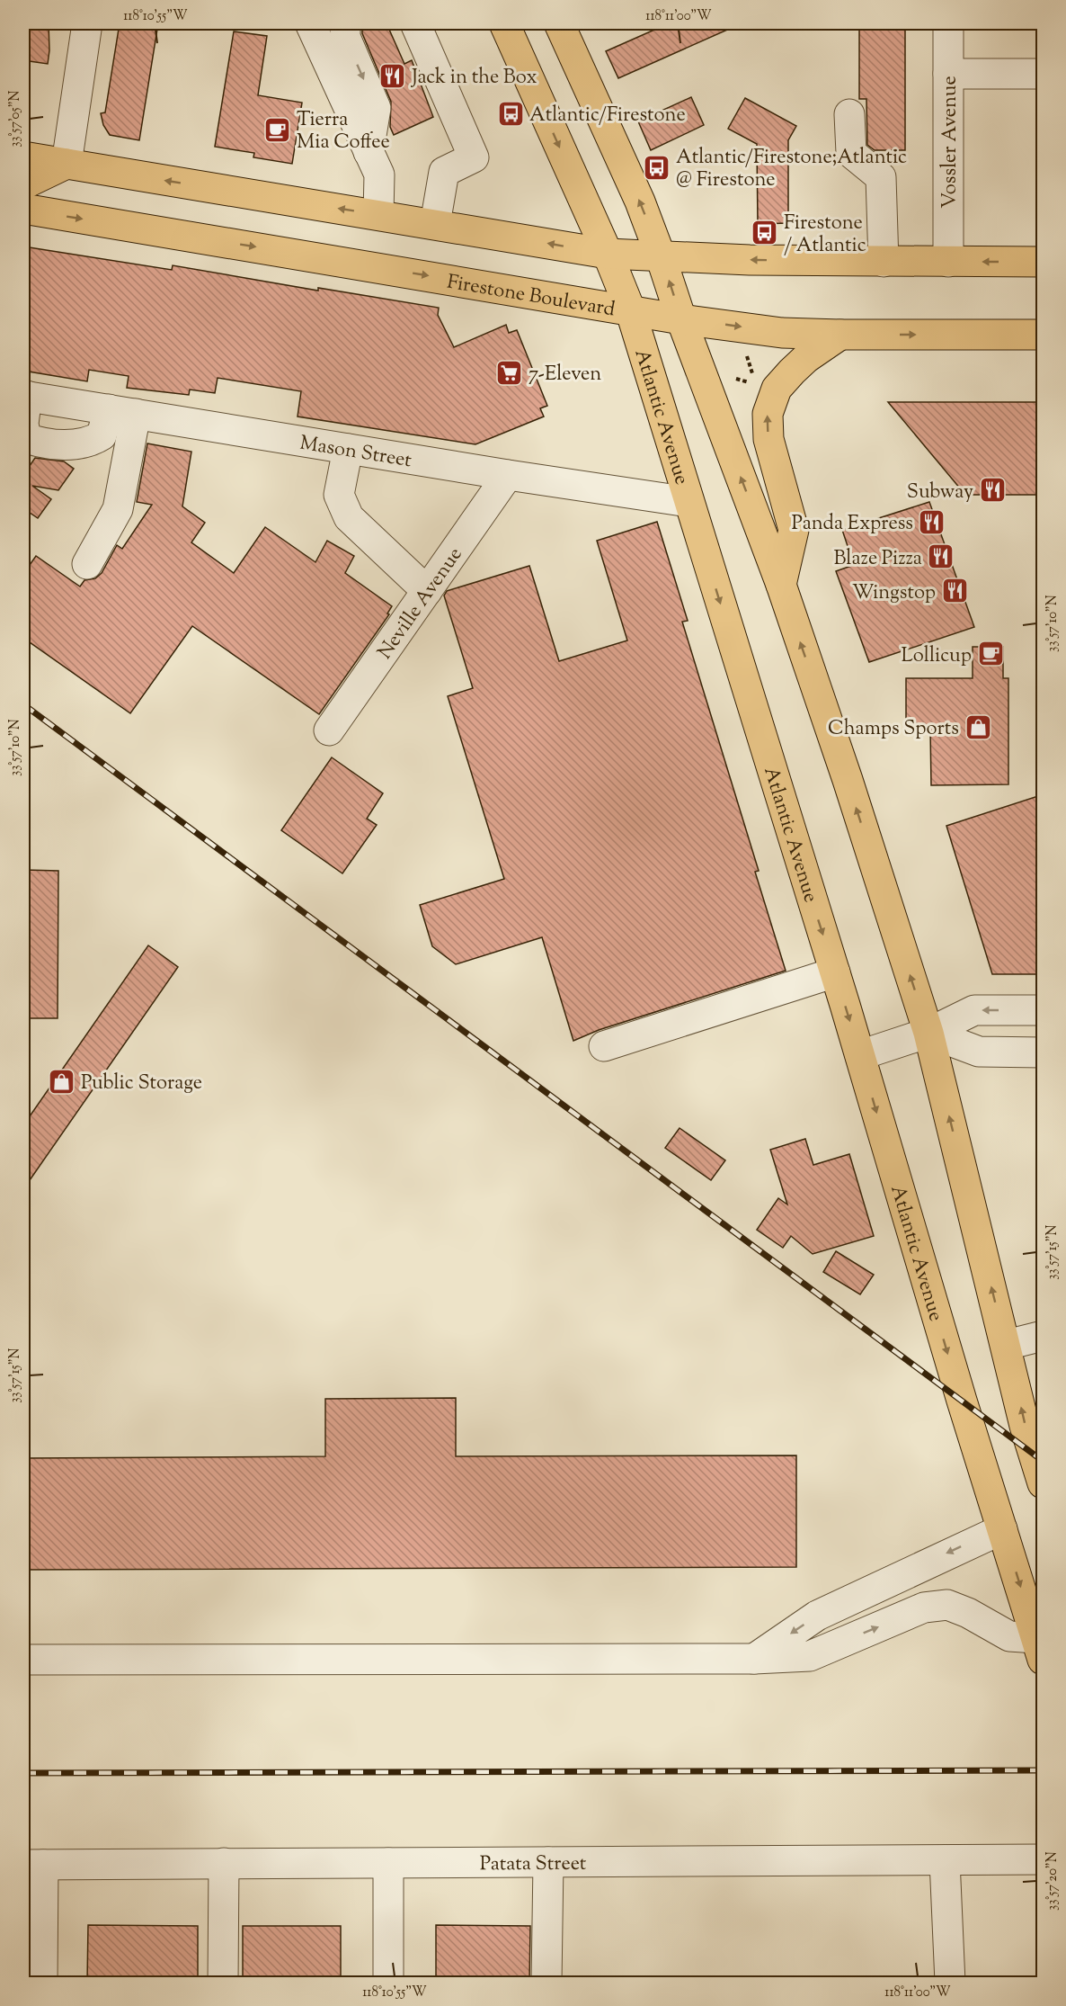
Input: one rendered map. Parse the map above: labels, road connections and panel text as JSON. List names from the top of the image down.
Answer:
{
  "streets": {
    "main road": ["Firestone Boulevard", "Atlantic Avenue"],
    "street": [
      "Vossler Avenue",
      "Mason Street",
      "Neville Avenue",
      "Patata Street"
    ]
  },
  "crossings": [
    ["Firestone Boulevard", "Atlantic Avenue"],
    ["Atlantic Avenue", "Mason Street"],
    ["Mason Street", "Neville Avenue"]
  ],
  "places": {
    "restaurant": [
      "Jack in the Box",
      "Subway",
      "Panda Express",
      "Blaze Pizza",
      "Wingstop"
    ],
    "bus stop": ["Atlantic/Firestone", "Atlantic/Firestone;Atlantic @ Firestone", "Firestone / Atlantic"],
    "cafe": ["Tierra Mia Coffee", "Lollicup"],
    "supermarket": ["7-Eleven"],
    "shop": ["Champs Sports", "Public Storage"]
  },
  "coordinates": [
    "118°10'55\"W",
    "118°11'00\"W",
    "33°57'05\"N",
    "33°57'10\"N",
    "33°57'15\"N",
    "33°57'20\"N"
  ]
}
